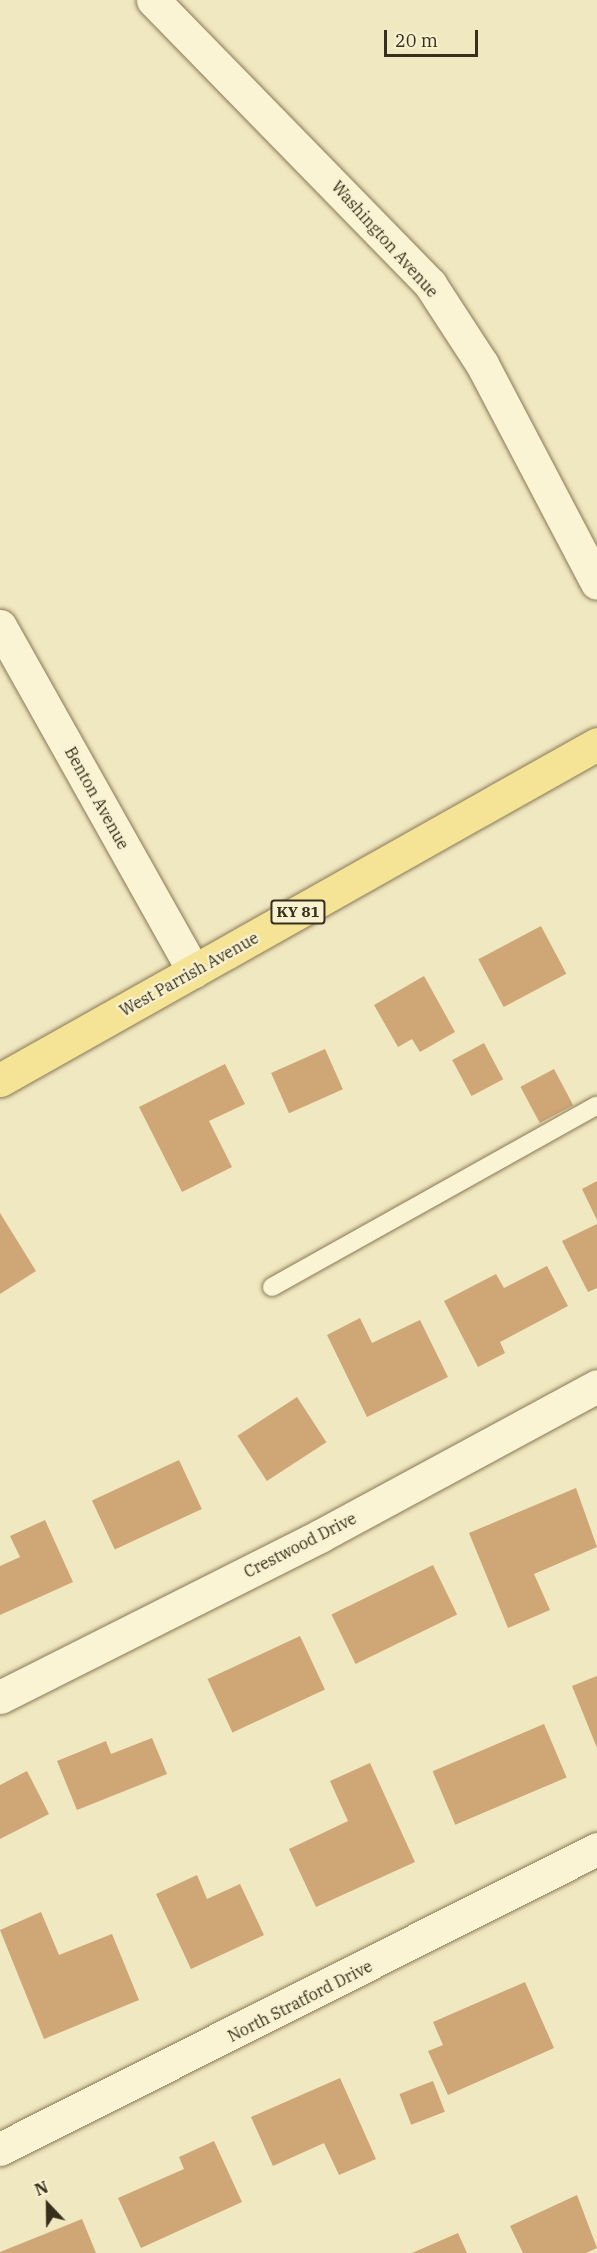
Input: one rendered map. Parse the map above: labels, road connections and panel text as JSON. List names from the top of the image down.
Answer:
{
  "streets": {
    "main road": ["KY 81", "West Parrish Avenue"],
    "street": [
      "Washington Avenue",
      "Benton Avenue",
      "Crestwood Drive",
      "North Stratford Drive"
    ]
  },
  "crossings": [
    ["Benton Avenue", "West Parrish Avenue"]
  ],
  "scale_bar": "20 m",
  "north": "top"
}
